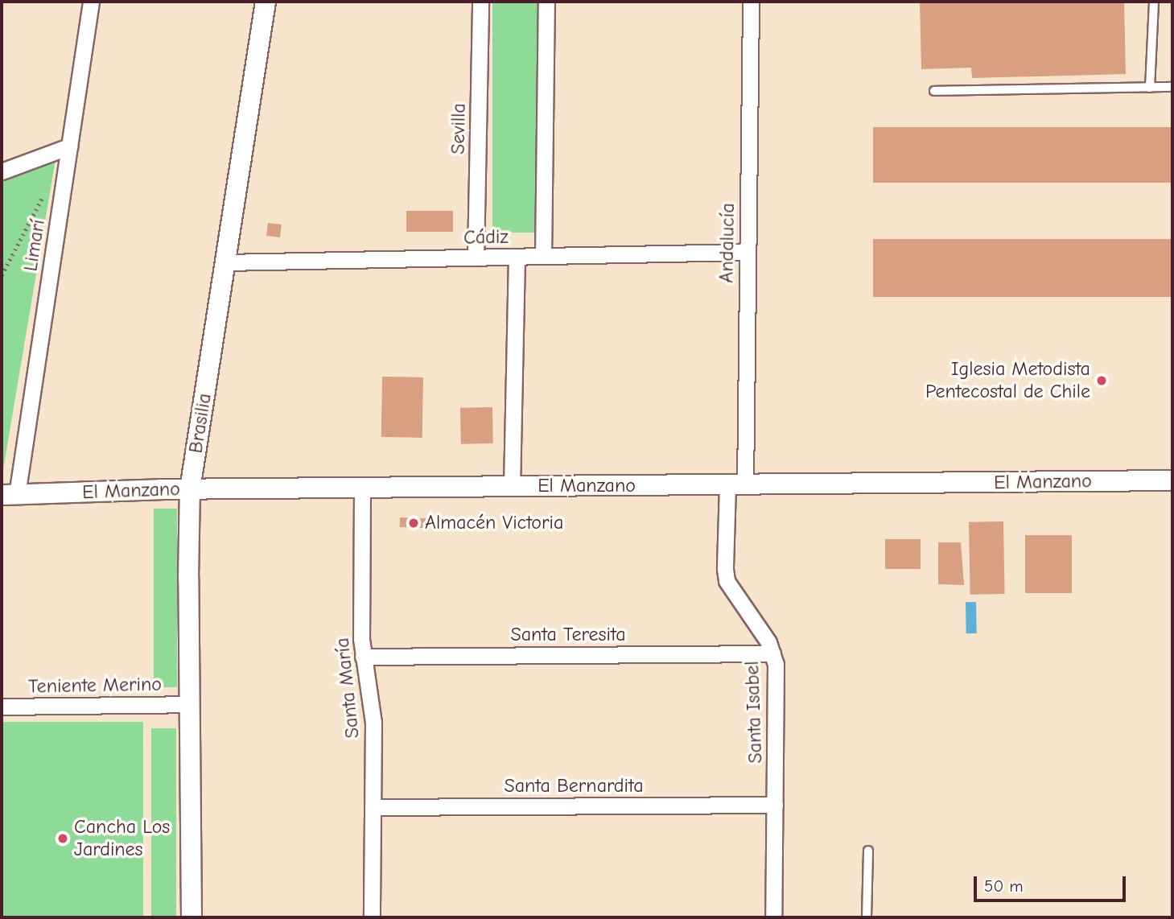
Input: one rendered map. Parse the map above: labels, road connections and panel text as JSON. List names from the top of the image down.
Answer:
{
  "streets": {
    "street": [
      "Sevilla",
      "Cádiz",
      "Andalucía",
      "Limarí",
      "Brasilia",
      "El Manzano",
      "Santa Teresita",
      "Teniente Merino",
      "Santa María",
      "Santa Isabel",
      "Santa Bernardita"
    ]
  },
  "crossings": [
    ["Sevilla", "Cádiz"],
    ["Cádiz", "Andalucía"],
    ["Cádiz", "Brasilia"],
    ["Andalucía", "El Manzano"],
    ["Andalucía", "Santa Isabel"],
    ["Limarí", "El Manzano"],
    ["Brasilia", "El Manzano"],
    ["Brasilia", "Teniente Merino"],
    ["El Manzano", "Santa María"],
    ["El Manzano", "Santa Isabel"],
    ["Santa Teresita", "Santa María"],
    ["Santa Teresita", "Santa Isabel"],
    ["Santa María", "Santa Bernardita"],
    ["Santa Isabel", "Santa Bernardita"]
  ],
  "places": ["Iglesia Metodista Pentecostal de Chile", "Almacén Victoria", "Cancha Los Jardines"],
  "scale_bar": "50 m"
}
